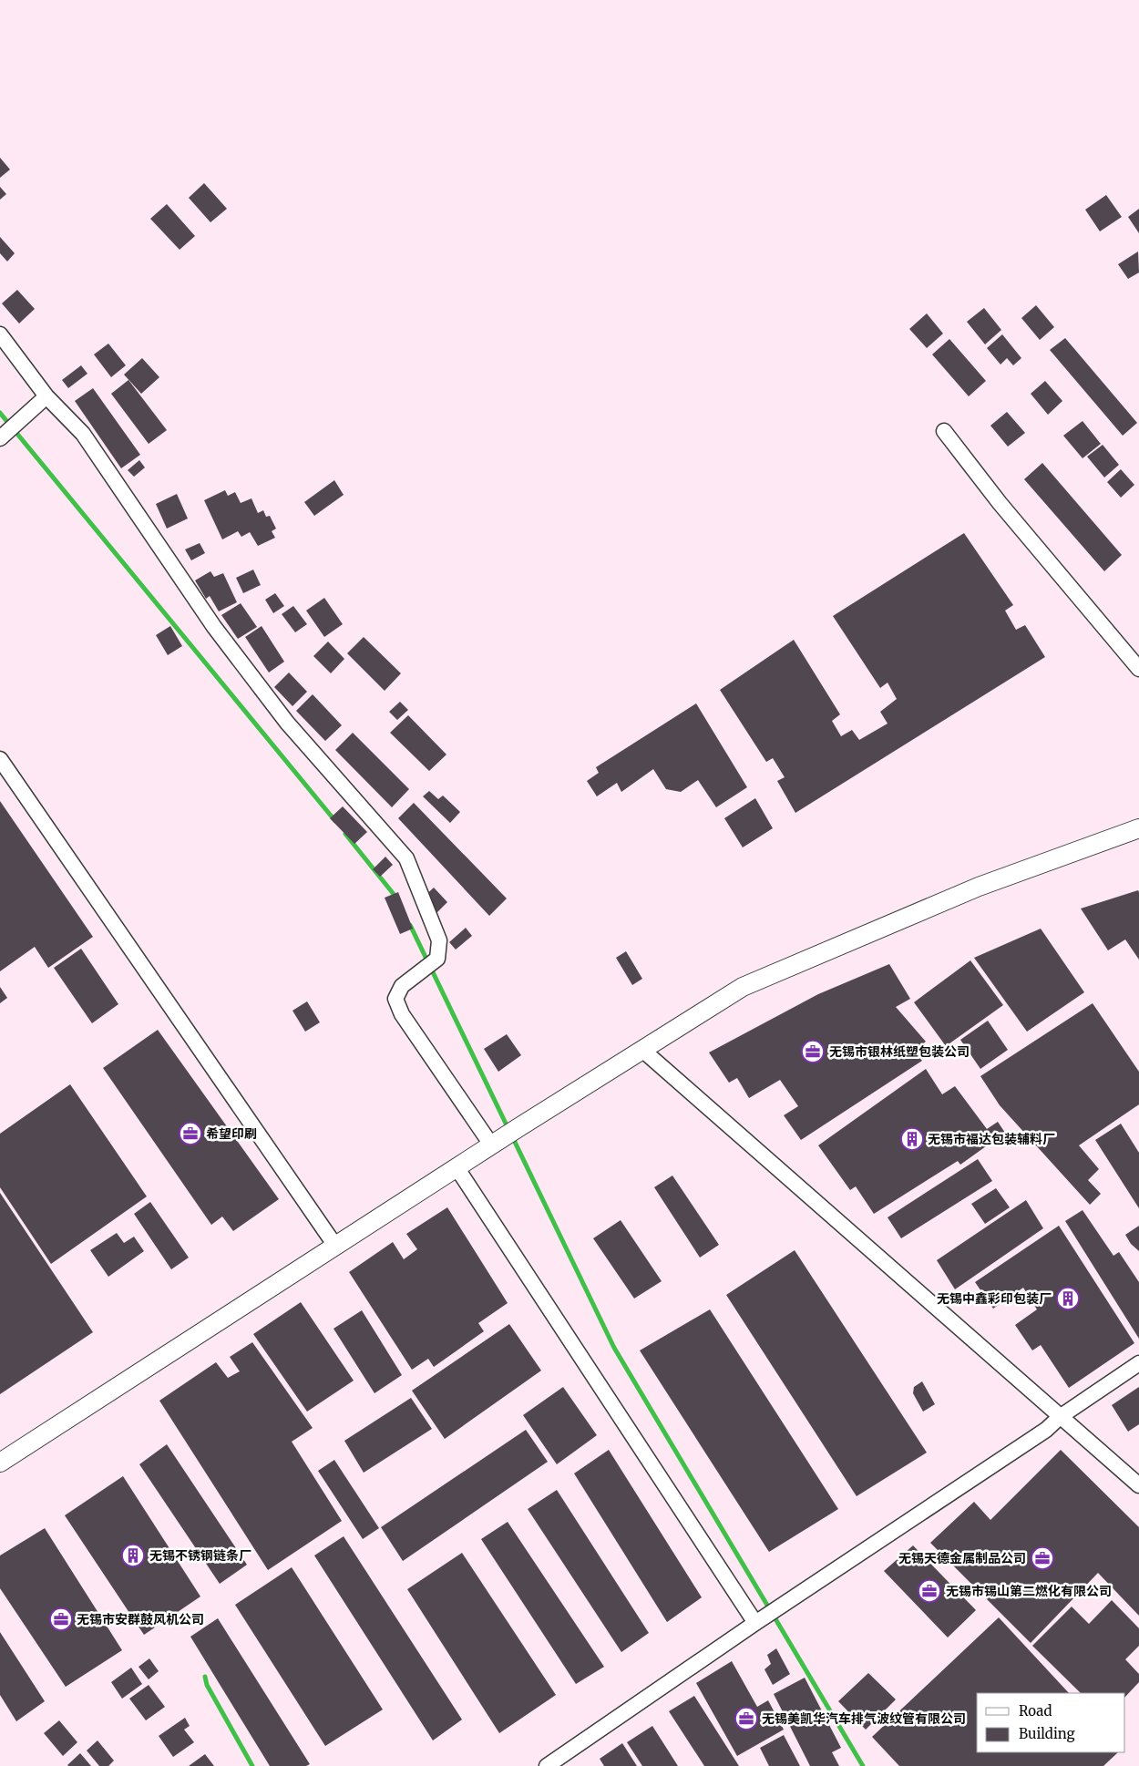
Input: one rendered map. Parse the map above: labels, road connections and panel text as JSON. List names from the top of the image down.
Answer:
{
  "places": {
    "office": [
      "无锡市银林纸塑包装公司",
      "希望印刷",
      "无锡天德金属制品公司",
      "无锡市锡山第二燃化有限公司",
      "无锡市安群鼓风机公司",
      "无锡美凯华汽车排气波纹管有限公司"
    ],
    "building": ["无锡市福达包装辅料厂", "无锡中鑫彩印包装厂", "无锡不锈钢链条厂"]
  },
  "legend": ["Road", "Building"]
}
